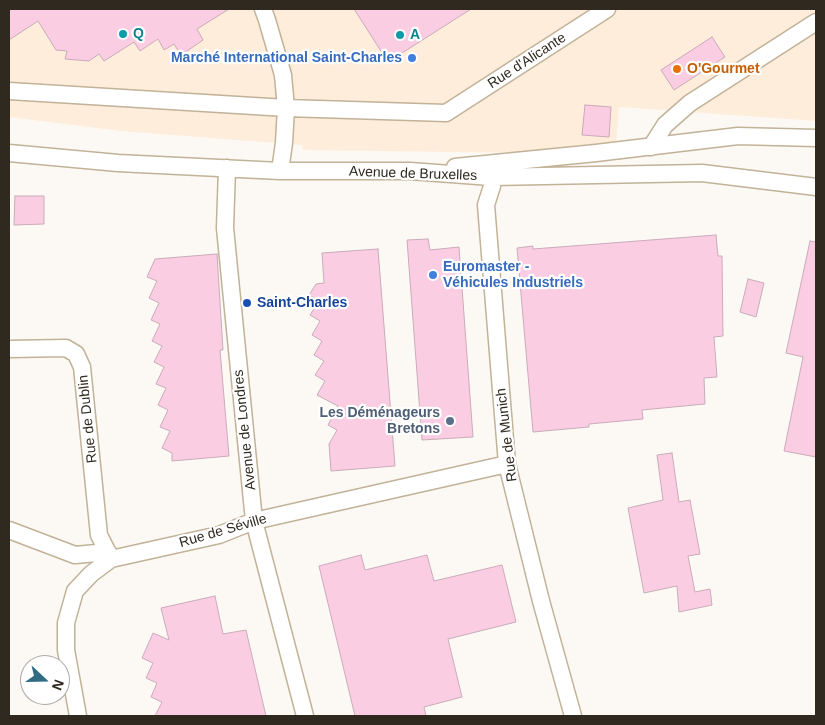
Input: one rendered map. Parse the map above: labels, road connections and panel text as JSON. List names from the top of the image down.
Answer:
{
  "streets": {
    "street": [
      "Rue d'Alicante",
      "Avenue de Bruxelles",
      "Rue de Dublin",
      "Avenue de Londres",
      "Rue de Munich",
      "Rue de Séville"
    ]
  },
  "crossings": [
    ["Avenue de Bruxelles", "Avenue de Londres"],
    ["Avenue de Bruxelles", "Rue de Munich"],
    ["Rue de Dublin", "Rue de Séville"],
    ["Avenue de Londres", "Rue de Séville"],
    ["Rue de Munich", "Rue de Séville"]
  ],
  "places": [
    "Q",
    "A",
    "Marché International Saint-Charles",
    "O'Gourmet",
    "Euromaster - Véhicules Industriels",
    "Saint-Charles",
    "Les Déménageurs Bretons"
  ],
  "north": "right"
}
